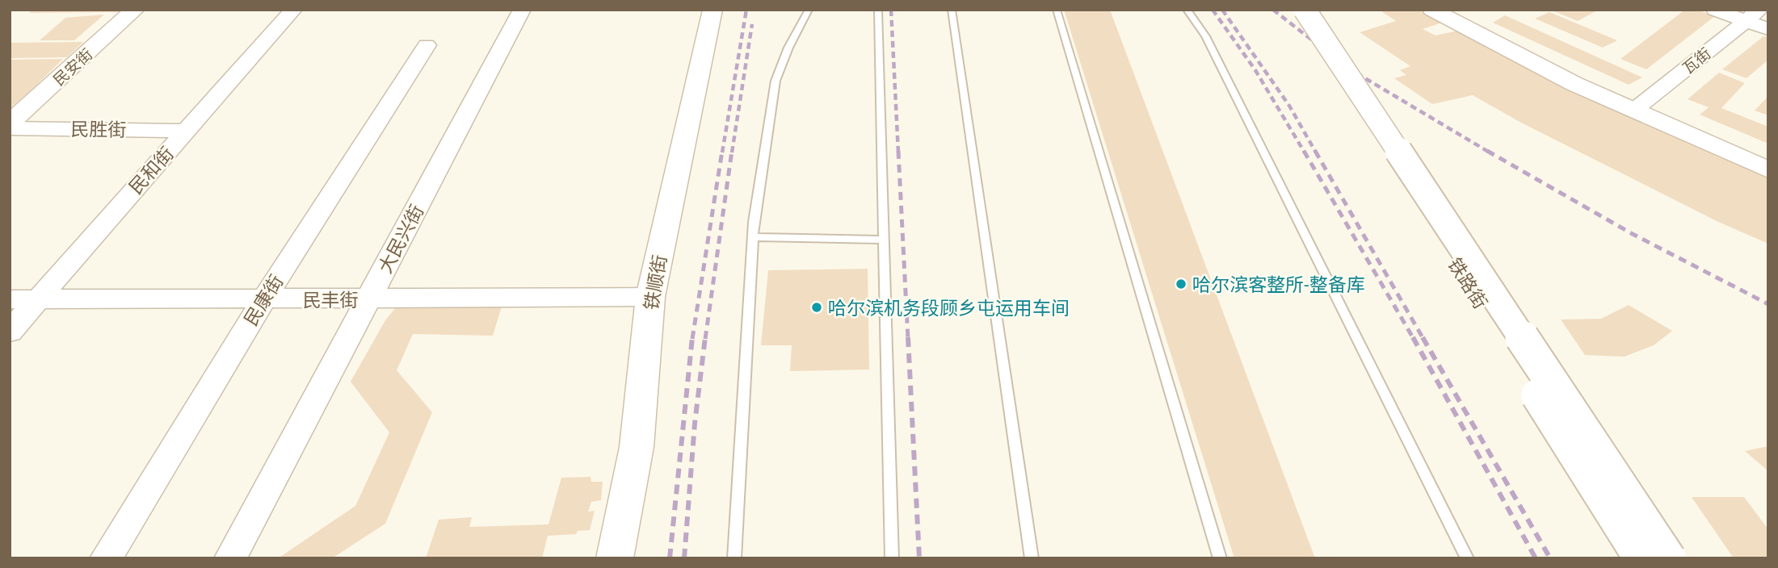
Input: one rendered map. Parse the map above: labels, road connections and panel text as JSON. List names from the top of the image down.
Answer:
{
  "streets": {
    "main road": ["民安街", "铁顺街", "铁路街"],
    "street": [
      "瓦街",
      "民胜街",
      "民和街",
      "大民兴街",
      "民丰街",
      "民康街"
    ]
  },
  "crossings": [
    ["民胜街", "民和街"],
    ["民和街", "民丰街"],
    ["大民兴街", "民丰街"],
    ["铁顺街", "民丰街"],
    ["民丰街", "民康街"]
  ],
  "places": ["哈尔滨客整所-整备库", "哈尔滨机务段顾乡屯运用车间"]
}
